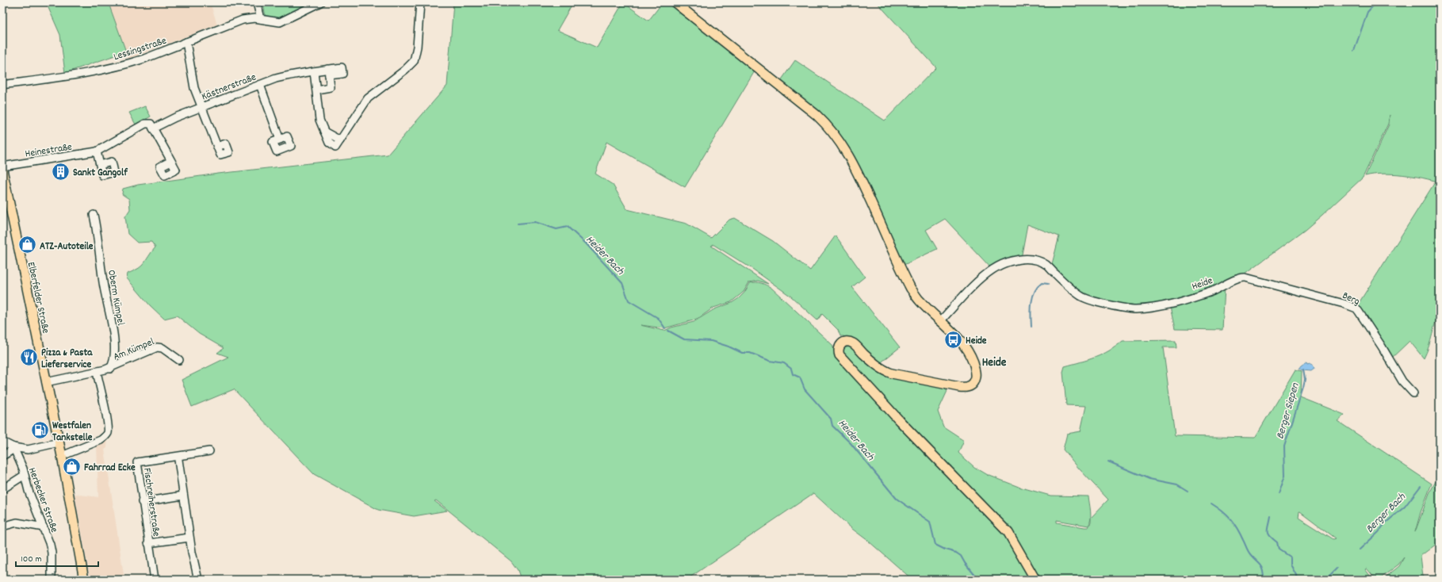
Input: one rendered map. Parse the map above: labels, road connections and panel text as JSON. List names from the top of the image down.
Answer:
{
  "streets": {
    "main road": ["Elberfelder Straße"],
    "street": [
      "Lessingstraße",
      "Kästnerstraße",
      "Heinestraße",
      "Heide",
      "Oberm Kümpel",
      "Berg",
      "Am Kümpel",
      "Herbecker Straße",
      "Fischreiherstraße"
    ]
  },
  "crossings": [
    ["Kästnerstraße", "Heinestraße"],
    ["Heide", "Berg"],
    ["Oberm Kümpel", "Am Kümpel"]
  ],
  "districts": ["Heide"],
  "water": ["Heider Bach", "Berger Siepen", "Berger Bach"],
  "places": {
    "building": ["Sankt Gangolf"],
    "shop": ["ATZ-Autoteile", "Fahrrad Ecke"],
    "bus stop": ["Heide"],
    "restaurant": ["Pizza & Pasta Lieferservice"],
    "fuel station": ["Westfalen Tankstelle"]
  },
  "scale_bar": "100 m"
}
